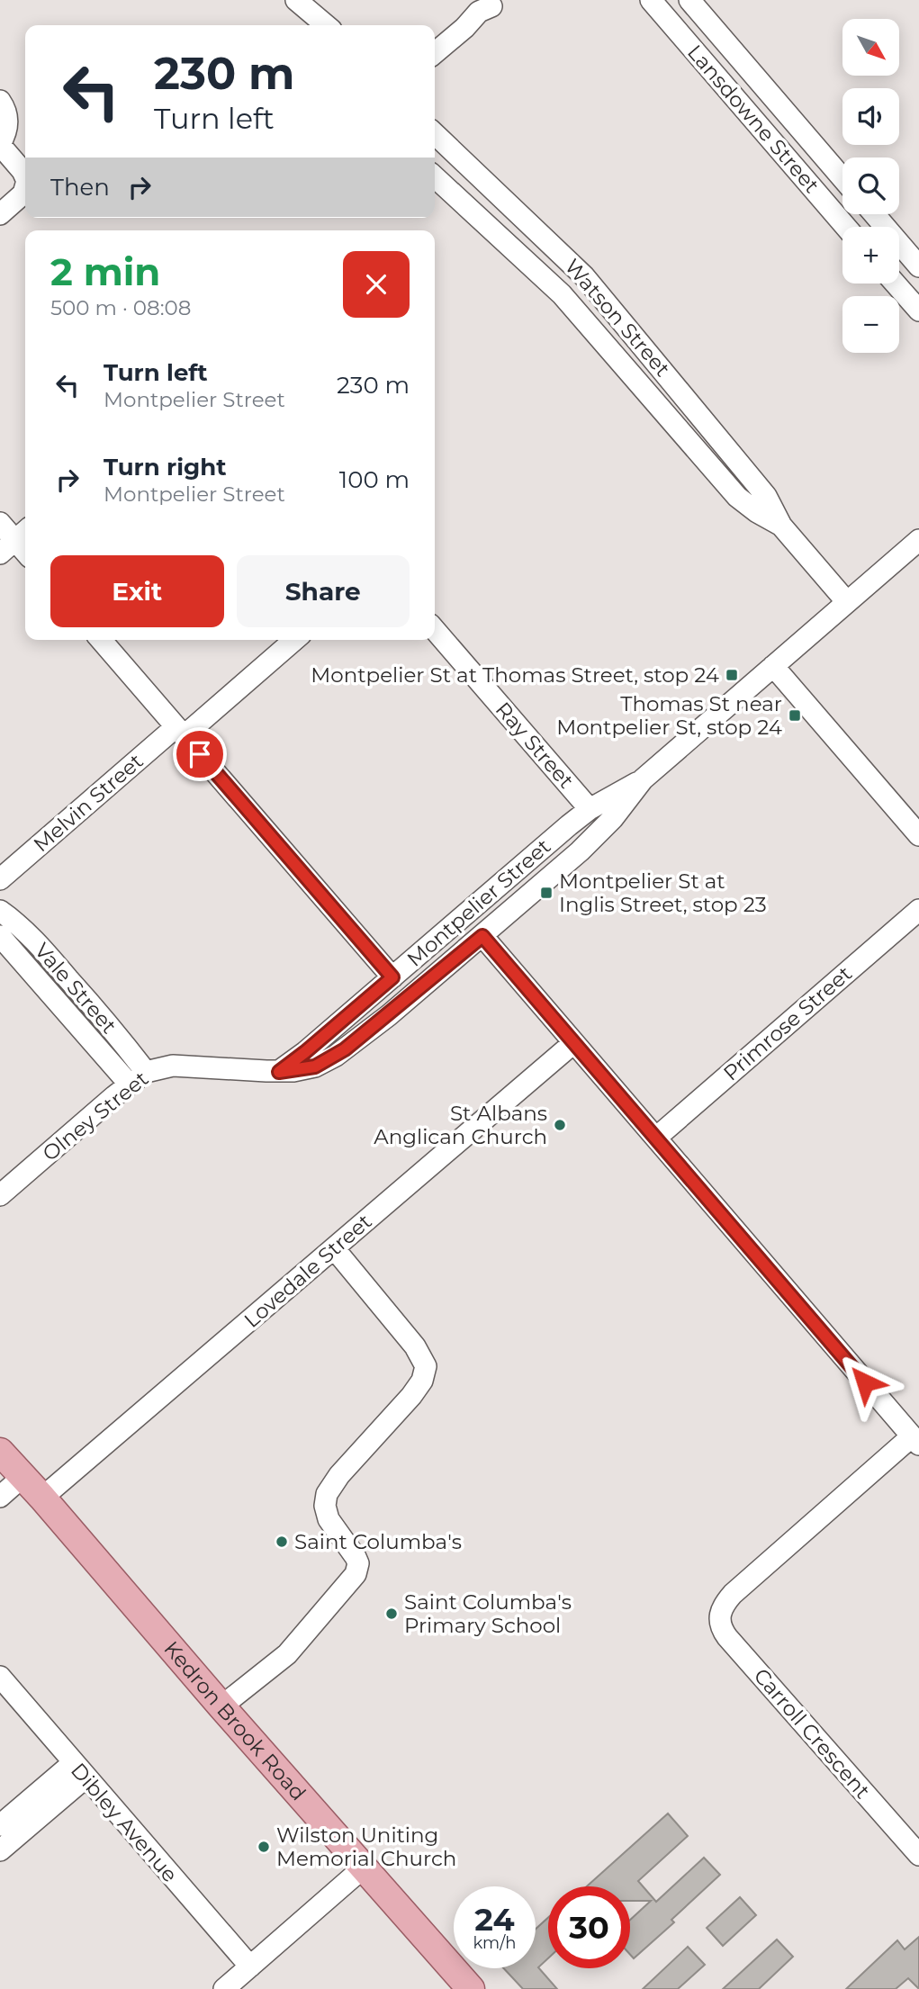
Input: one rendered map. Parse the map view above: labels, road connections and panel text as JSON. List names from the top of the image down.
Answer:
{
  "streets": {
    "main road": ["Kedron Brook Road"],
    "street": [
      "Lansdowne Street",
      "Watson Street",
      "Ray Street",
      "Melvin Street",
      "Montpelier Street",
      "Vale Street",
      "Primrose Street",
      "Olney Street",
      "Lovedale Street",
      "Carroll Crescent",
      "Dibley Avenue"
    ]
  },
  "crossings": [
    ["Watson Street", "Montpelier Street"],
    ["Ray Street", "Montpelier Street"],
    ["Montpelier Street", "Olney Street"],
    ["Vale Street", "Olney Street"],
    ["Lovedale Street", "Kedron Brook Road"]
  ],
  "places": {
    "transit": ["Montpelier St at Thomas Street, stop 24", "Thomas St near Montpelier St, stop 24", "Montpelier St at Inglis Street, stop 23"],
    "other": [
      "St Albans Anglican Church",
      "Saint Columba's",
      "Saint Columba's Primary School",
      "Wilston Uniting Memorial Church"
    ]
  },
  "north": "bottom right",
  "page": {
    "map_buttons": ["+", "−"],
    "turn": ["230 m", "Turn left"],
    "then": "Then",
    "heading": ["2 min", "500 m · 08:08"],
    "list": [
      {
        "name": "Turn left",
        "note": "Montpelier Street",
        "value": "230 m"
      },
      {
        "name": "Turn right",
        "note": "Montpelier Street",
        "value": "100 m"
      }
    ],
    "buttons": ["Exit", "Share"],
    "speed": "24 km/h",
    "limit": "30"
  }
}
